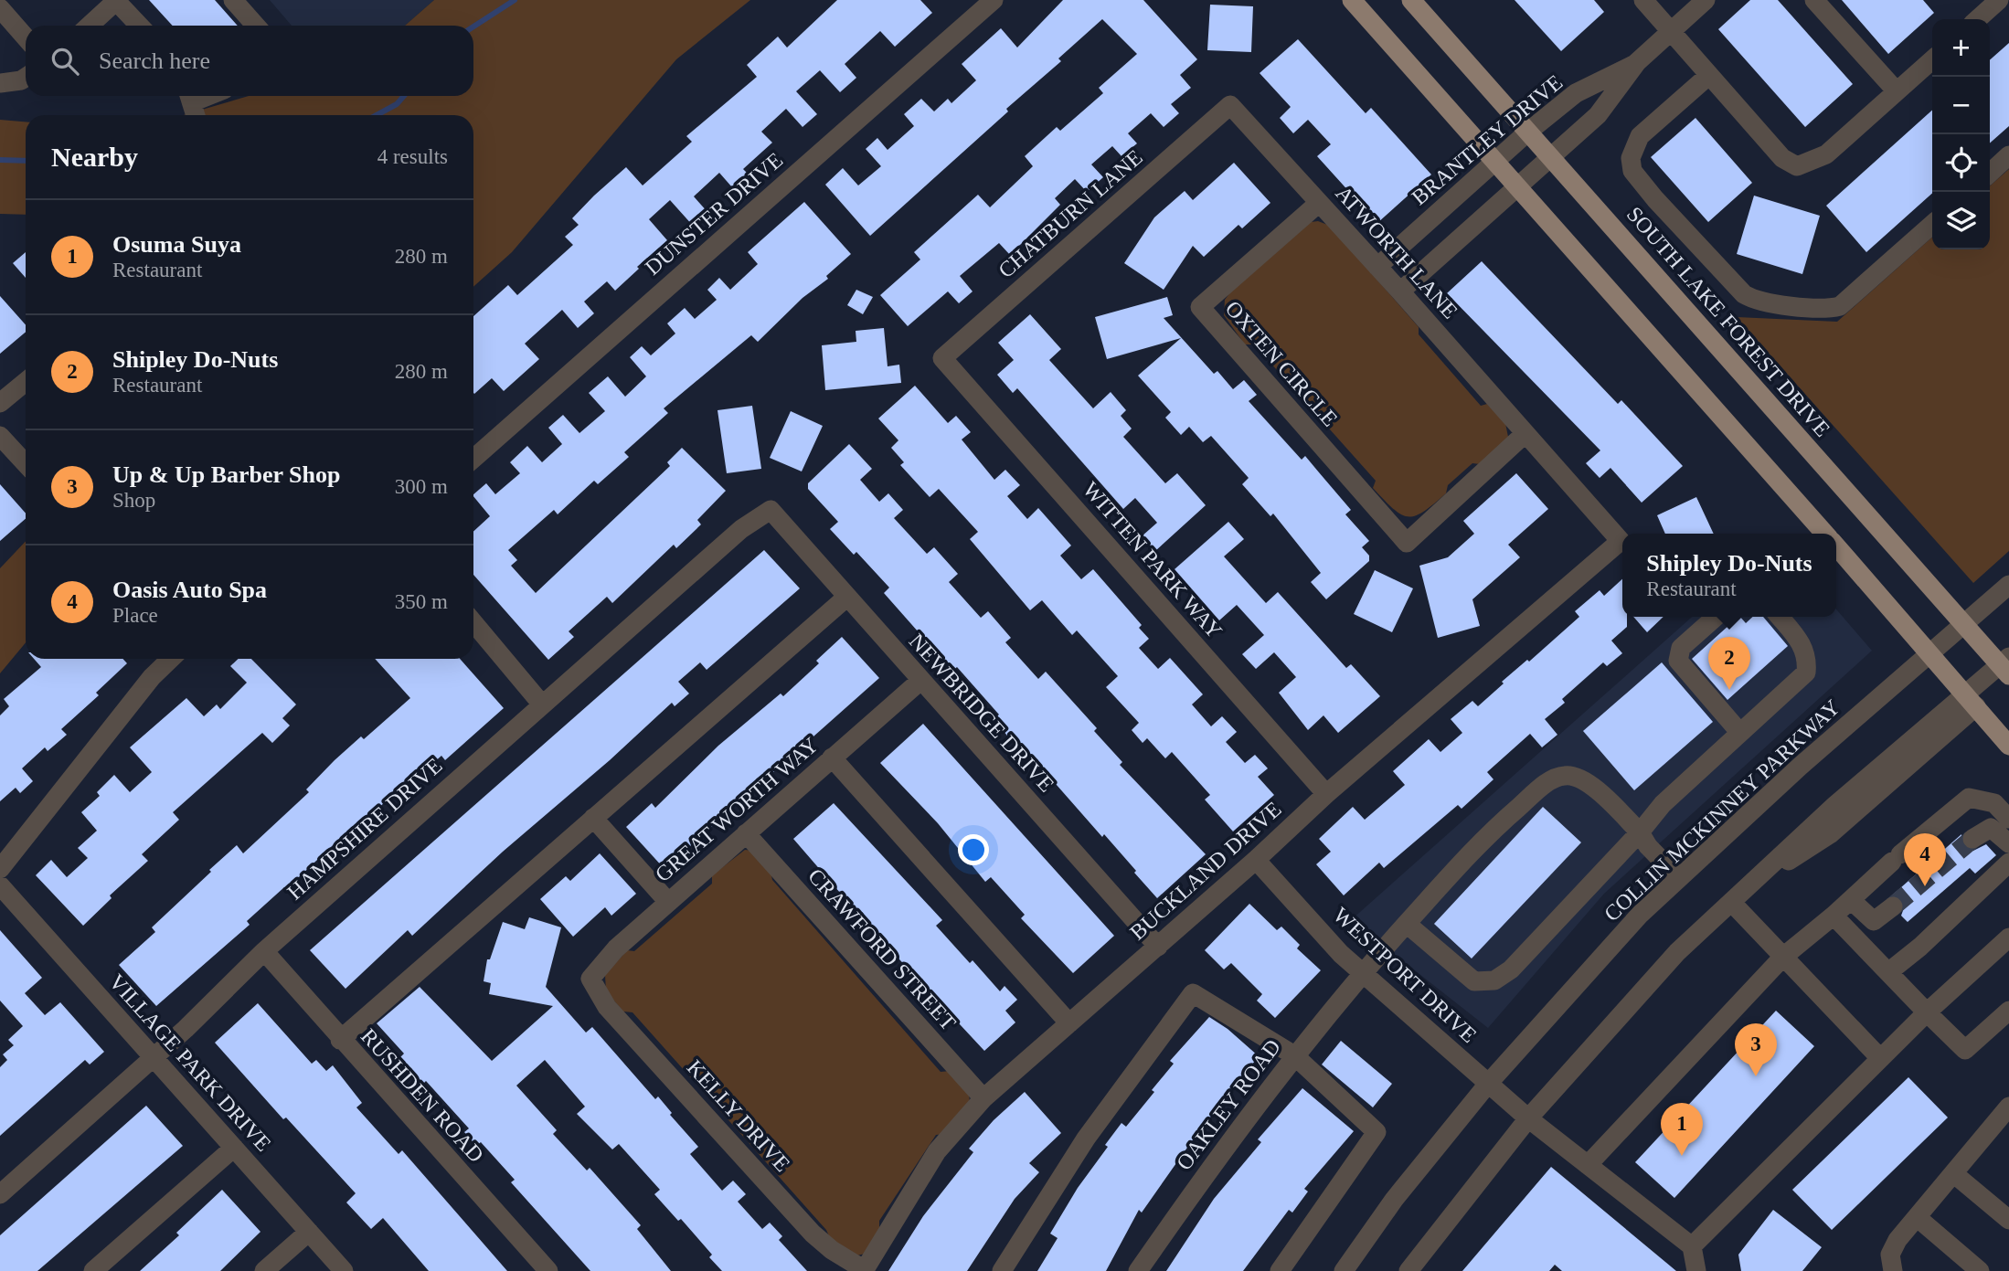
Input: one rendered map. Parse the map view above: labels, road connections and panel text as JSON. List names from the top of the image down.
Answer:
{
  "streets": {
    "main road": ["SOUTH LAKE FOREST DRIVE"],
    "street": [
      "BRANTLEY DRIVE",
      "DUNSTER DRIVE",
      "CHATBURN LANE",
      "ATWORTH LANE",
      "OXTEN CIRCLE",
      "WITTEN PARK WAY",
      "NEWBRIDGE DRIVE",
      "GREAT WORTH WAY",
      "COLLIN MCKINNEY PARKWAY",
      "HAMPSHIRE DRIVE",
      "BUCKLAND DRIVE",
      "CRAWFORD STREET",
      "WESTPORT DRIVE",
      "VILLAGE PARK DRIVE",
      "RUSHDEN ROAD",
      "OAKLEY ROAD",
      "KELLY DRIVE"
    ]
  },
  "crossings": [
    ["BRANTLEY DRIVE", "ATWORTH LANE"],
    ["BRANTLEY DRIVE", "SOUTH LAKE FOREST DRIVE"],
    ["CHATBURN LANE", "ATWORTH LANE"],
    ["CHATBURN LANE", "WITTEN PARK WAY"],
    ["ATWORTH LANE", "OXTEN CIRCLE"],
    ["ATWORTH LANE", "BUCKLAND DRIVE"],
    ["SOUTH LAKE FOREST DRIVE", "COLLIN MCKINNEY PARKWAY"],
    ["WITTEN PARK WAY", "BUCKLAND DRIVE"],
    ["NEWBRIDGE DRIVE", "GREAT WORTH WAY"],
    ["NEWBRIDGE DRIVE", "HAMPSHIRE DRIVE"],
    ["NEWBRIDGE DRIVE", "BUCKLAND DRIVE"],
    ["GREAT WORTH WAY", "CRAWFORD STREET"],
    ["GREAT WORTH WAY", "KELLY DRIVE"],
    ["COLLIN MCKINNEY PARKWAY", "WESTPORT DRIVE"],
    ["COLLIN MCKINNEY PARKWAY", "OAKLEY ROAD"],
    ["HAMPSHIRE DRIVE", "VILLAGE PARK DRIVE"],
    ["HAMPSHIRE DRIVE", "RUSHDEN ROAD"],
    ["BUCKLAND DRIVE", "CRAWFORD STREET"],
    ["BUCKLAND DRIVE", "WESTPORT DRIVE"],
    ["BUCKLAND DRIVE", "KELLY DRIVE"],
    ["WESTPORT DRIVE", "OAKLEY ROAD"]
  ],
  "page": {
    "map_buttons": ["+", "−"],
    "search": "Search here",
    "heading": ["Nearby", "4 results"],
    "list": [
      {
        "mark": "1",
        "name": "Osuma Suya",
        "note": "Restaurant",
        "value": "280 m"
      },
      {
        "mark": "2",
        "name": "Shipley Do-Nuts",
        "note": "Restaurant",
        "value": "280 m"
      },
      {
        "mark": "3",
        "name": "Up & Up Barber Shop",
        "note": "Shop",
        "value": "300 m"
      },
      {
        "mark": "4",
        "name": "Oasis Auto Spa",
        "note": "Place",
        "value": "350 m"
      }
    ],
    "popup": ["Shipley Do-Nuts", "Restaurant"],
    "pins": [
      "2",
      "4",
      "3",
      "1"
    ]
  }
}
